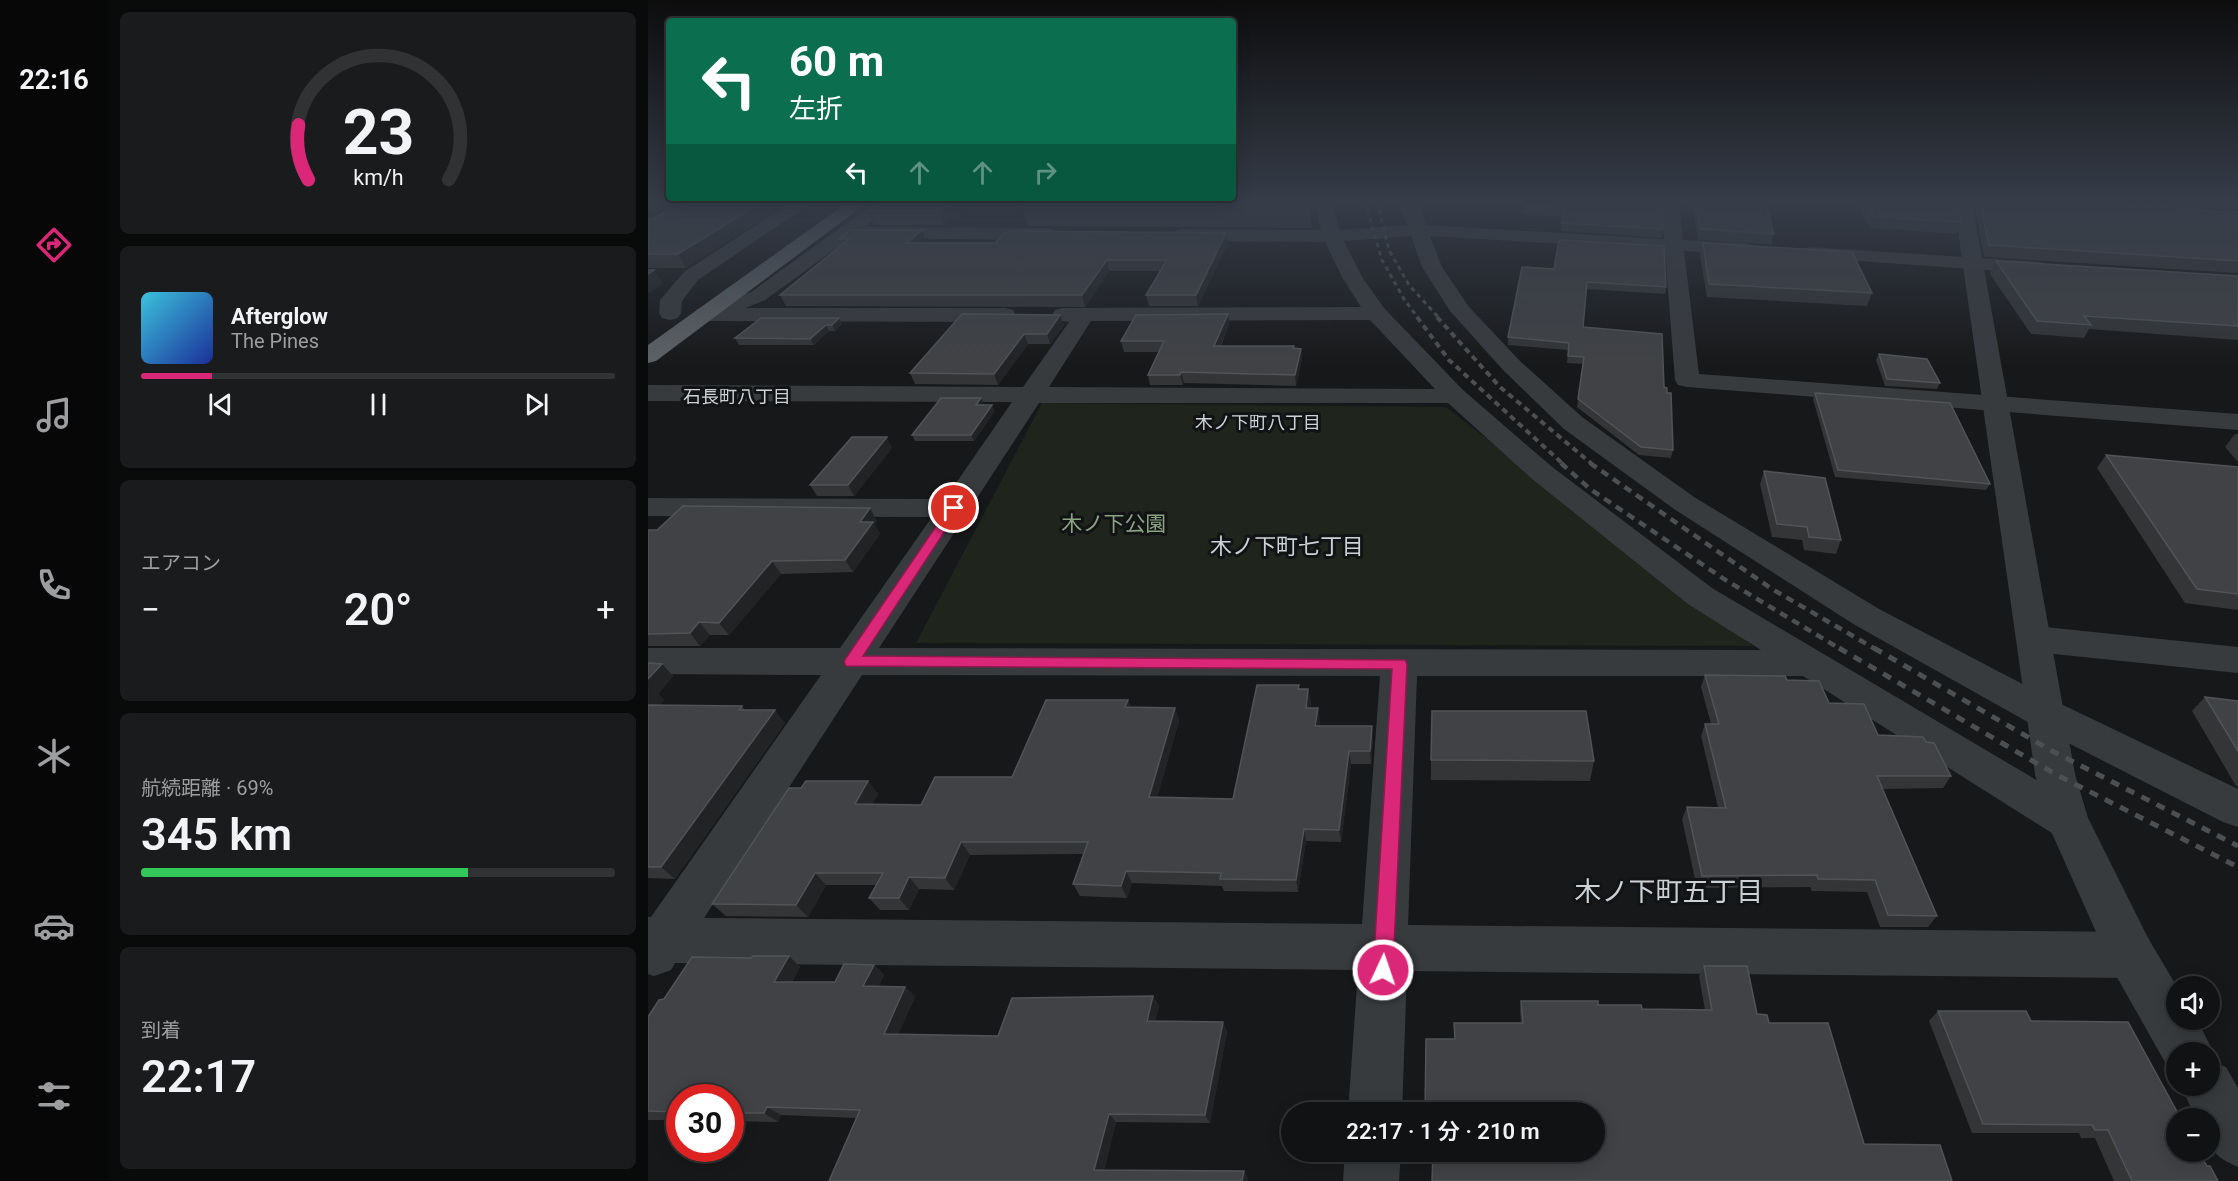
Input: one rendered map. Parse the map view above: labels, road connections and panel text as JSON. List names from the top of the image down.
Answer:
{
  "districts": [
    "石長町八丁目",
    "木ノ下町八丁目",
    "木ノ下町七丁目",
    "木ノ下町五丁目"
  ],
  "parks": ["木ノ下公園"],
  "page": {
    "tabs": "22:16",
    "turn": ["60 m", "左折"],
    "song": ["Afterglow", "The Pines"],
    "tile": [
      "エアコン",
      ["航続距離 · 69%", "345 km"],
      ["到着", "22:17"]
    ],
    "heat": ["−", "20°", "+"],
    "map_buttons": ["+", "−"],
    "limit": "30",
    "trip": "22:17 · 1 分 · 210 m",
    "gauge": ["23", "km/h"]
  }
}
